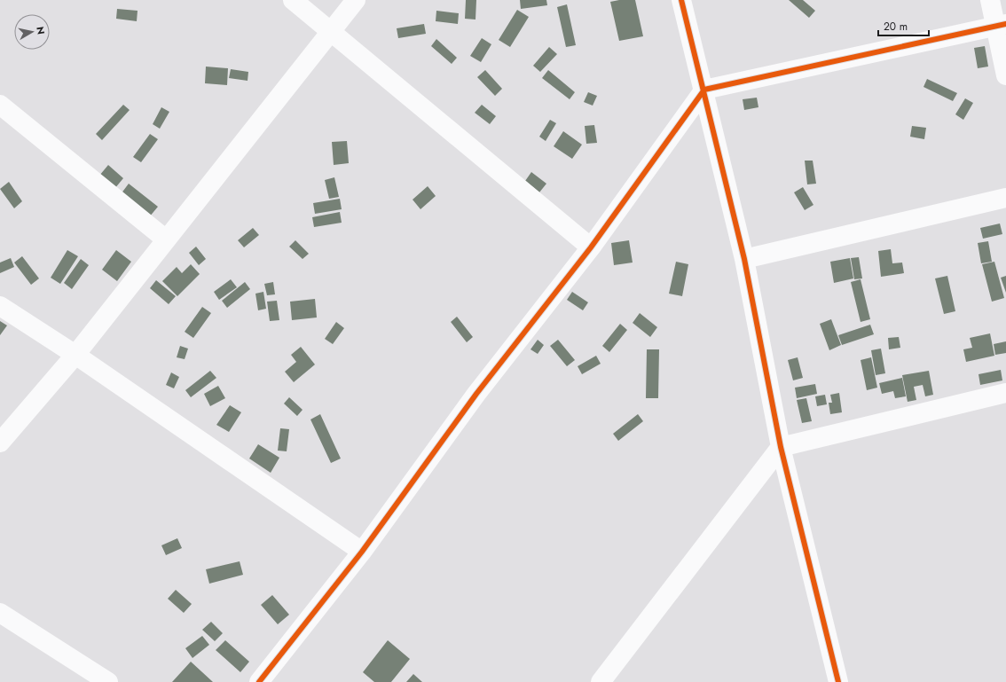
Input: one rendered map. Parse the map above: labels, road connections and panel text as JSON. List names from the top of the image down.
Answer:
{
  "scale_bar": "20 m",
  "north": "right"
}
